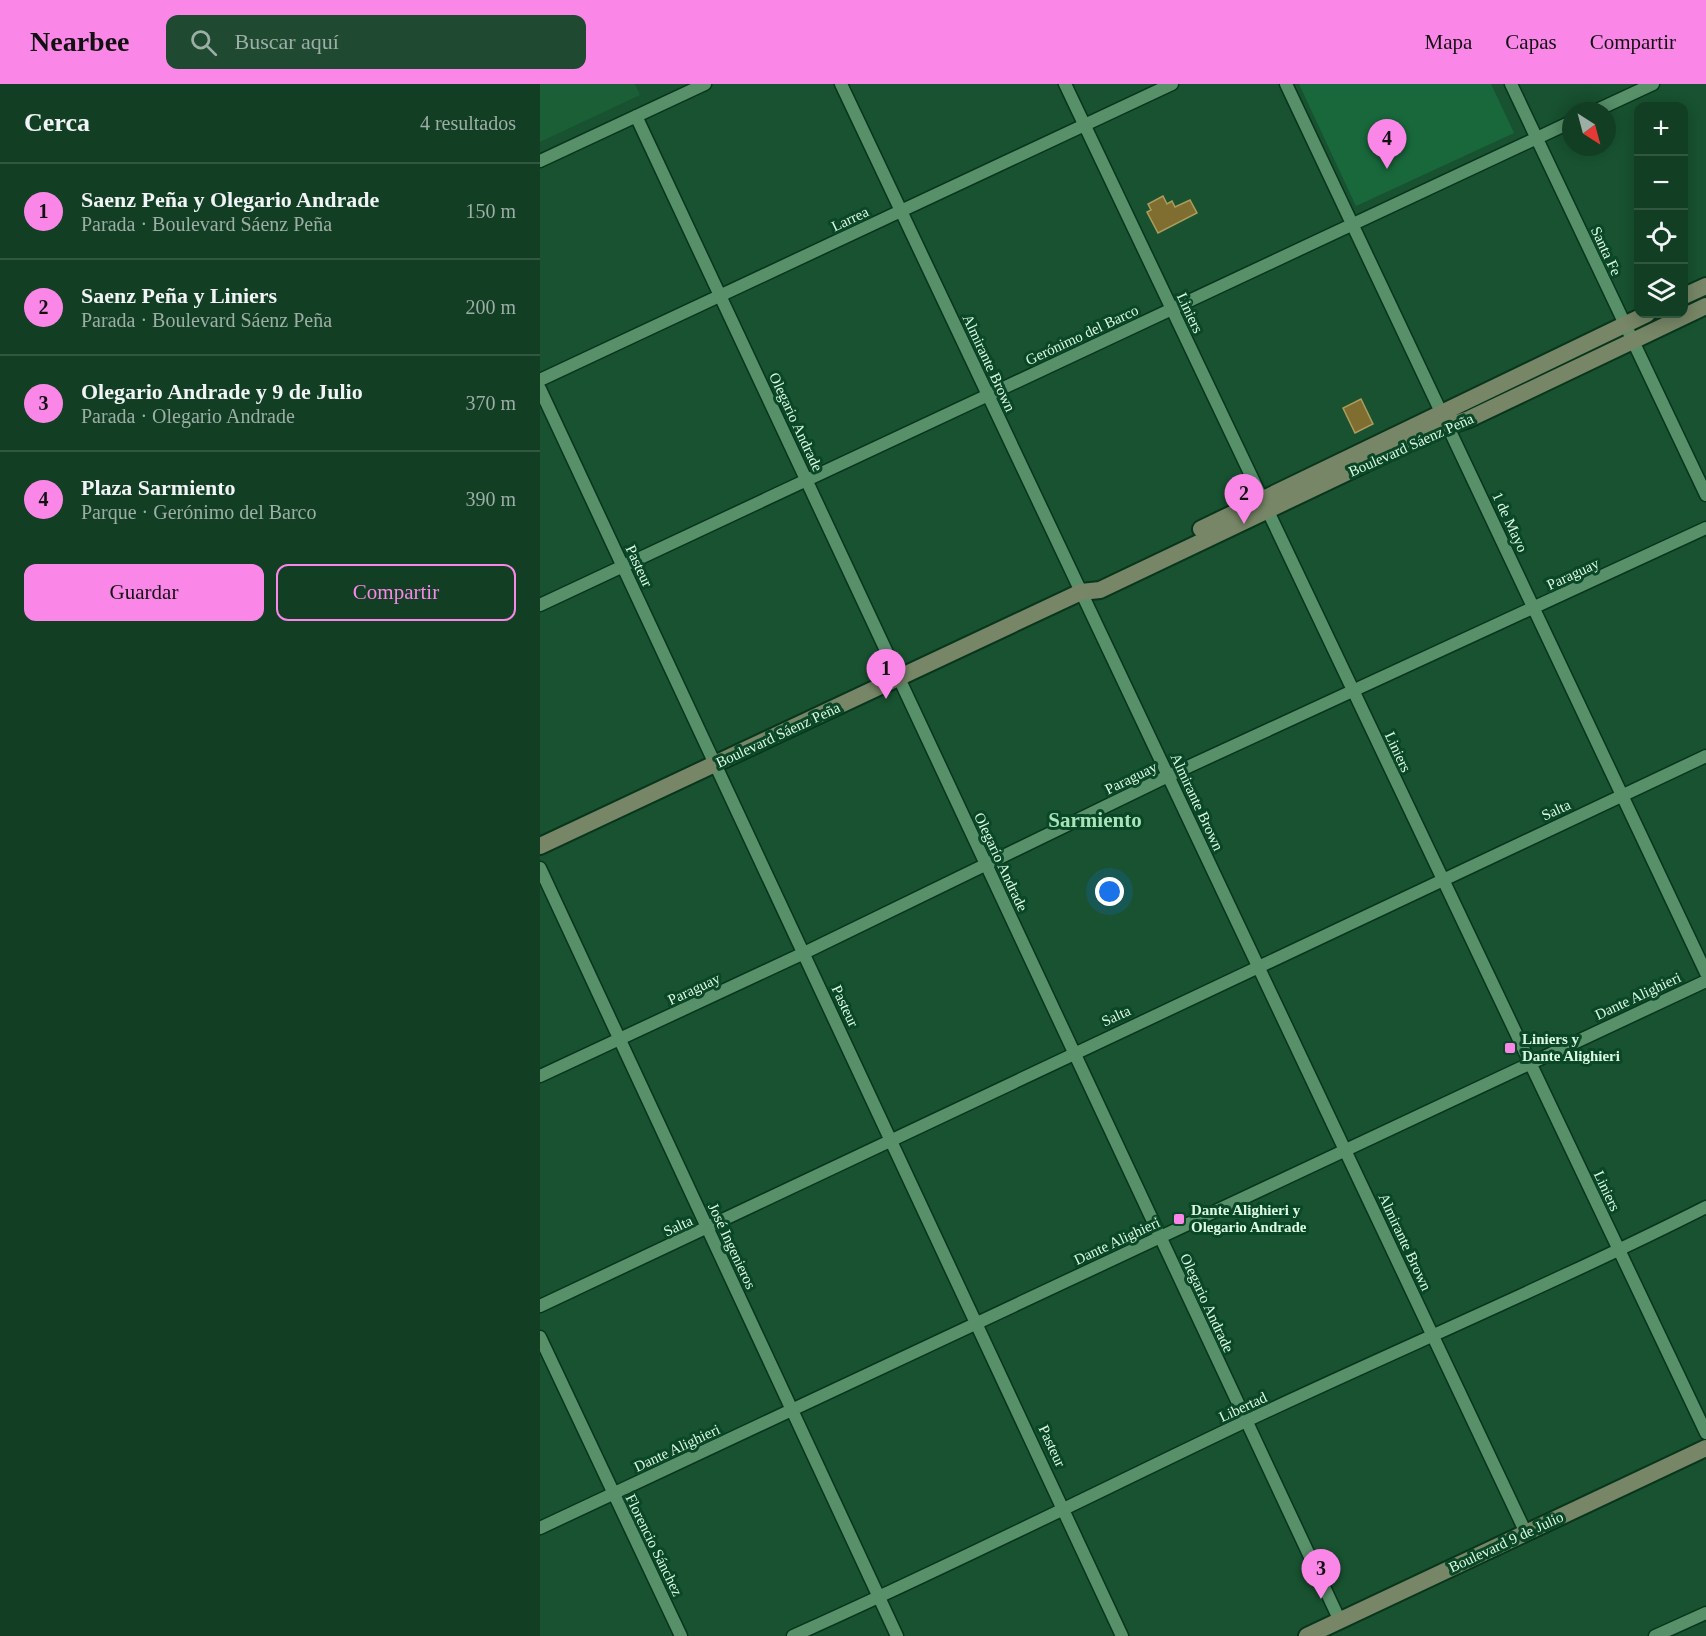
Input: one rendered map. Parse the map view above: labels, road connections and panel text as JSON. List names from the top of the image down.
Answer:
{
  "streets": {
    "main road": ["Boulevard Sáenz Peña", "Boulevard 9 de Julio"],
    "street": [
      "Larrea",
      "Santa Fe",
      "Liniers",
      "Gerónimo del Barco",
      "Almirante Brown",
      "Olegario Andrade",
      "1 de Mayo",
      "Pasteur",
      "Paraguay",
      "Salta",
      "Dante Alighieri",
      "José Ingenieros",
      "Libertad",
      "Florencio Sánchez"
    ]
  },
  "crossings": [
    ["Larrea", "Liniers"],
    ["Larrea", "Almirante Brown"],
    ["Larrea", "Olegario Andrade"],
    ["Santa Fe", "Gerónimo del Barco"],
    ["Santa Fe", "Boulevard Sáenz Peña"],
    ["Liniers", "Gerónimo del Barco"],
    ["Liniers", "Boulevard Sáenz Peña"],
    ["Liniers", "Paraguay"],
    ["Liniers", "Salta"],
    ["Liniers", "Dante Alighieri"],
    ["Liniers", "Libertad"],
    ["Gerónimo del Barco", "Almirante Brown"],
    ["Gerónimo del Barco", "Olegario Andrade"],
    ["Gerónimo del Barco", "1 de Mayo"],
    ["Gerónimo del Barco", "Pasteur"],
    ["Almirante Brown", "Boulevard Sáenz Peña"],
    ["Almirante Brown", "Paraguay"],
    ["Almirante Brown", "Salta"],
    ["Almirante Brown", "Dante Alighieri"],
    ["Almirante Brown", "Libertad"],
    ["Almirante Brown", "Boulevard 9 de Julio"],
    ["Olegario Andrade", "Boulevard Sáenz Peña"],
    ["Olegario Andrade", "Paraguay"],
    ["Olegario Andrade", "Salta"],
    ["Olegario Andrade", "Dante Alighieri"],
    ["Olegario Andrade", "Libertad"],
    ["Olegario Andrade", "Boulevard 9 de Julio"],
    ["Boulevard Sáenz Peña", "1 de Mayo"],
    ["Boulevard Sáenz Peña", "Pasteur"],
    ["1 de Mayo", "Paraguay"],
    ["1 de Mayo", "Salta"],
    ["Pasteur", "Paraguay"],
    ["Pasteur", "Salta"],
    ["Pasteur", "Dante Alighieri"],
    ["Pasteur", "Libertad"],
    ["Paraguay", "José Ingenieros"],
    ["Salta", "José Ingenieros"],
    ["Dante Alighieri", "José Ingenieros"],
    ["Dante Alighieri", "Florencio Sánchez"],
    ["José Ingenieros", "Libertad"]
  ],
  "districts": ["Sarmiento"],
  "places": {
    "transit": ["Liniers y Dante Alighieri", "Dante Alighieri y Olegario Andrade"]
  },
  "north": "bottom right",
  "page": {
    "header": "Nearbee",
    "search": "Buscar aquí",
    "nav": ["Mapa", "Capas", "Compartir"],
    "heading": ["Cerca", "4 resultados"],
    "map_buttons": ["+", "−"],
    "pins": [
      "4",
      "2",
      "1",
      "3"
    ],
    "list": [
      {
        "mark": "1",
        "name": "Saenz Peña y Olegario Andrade",
        "note": "Parada · Boulevard Sáenz Peña",
        "value": "150 m"
      },
      {
        "mark": "2",
        "name": "Saenz Peña y Liniers",
        "note": "Parada · Boulevard Sáenz Peña",
        "value": "200 m"
      },
      {
        "mark": "3",
        "name": "Olegario Andrade y 9 de Julio",
        "note": "Parada · Olegario Andrade",
        "value": "370 m"
      },
      {
        "mark": "4",
        "name": "Plaza Sarmiento",
        "note": "Parque · Gerónimo del Barco",
        "value": "390 m"
      }
    ],
    "buttons": ["Guardar", "Compartir"]
  }
}
